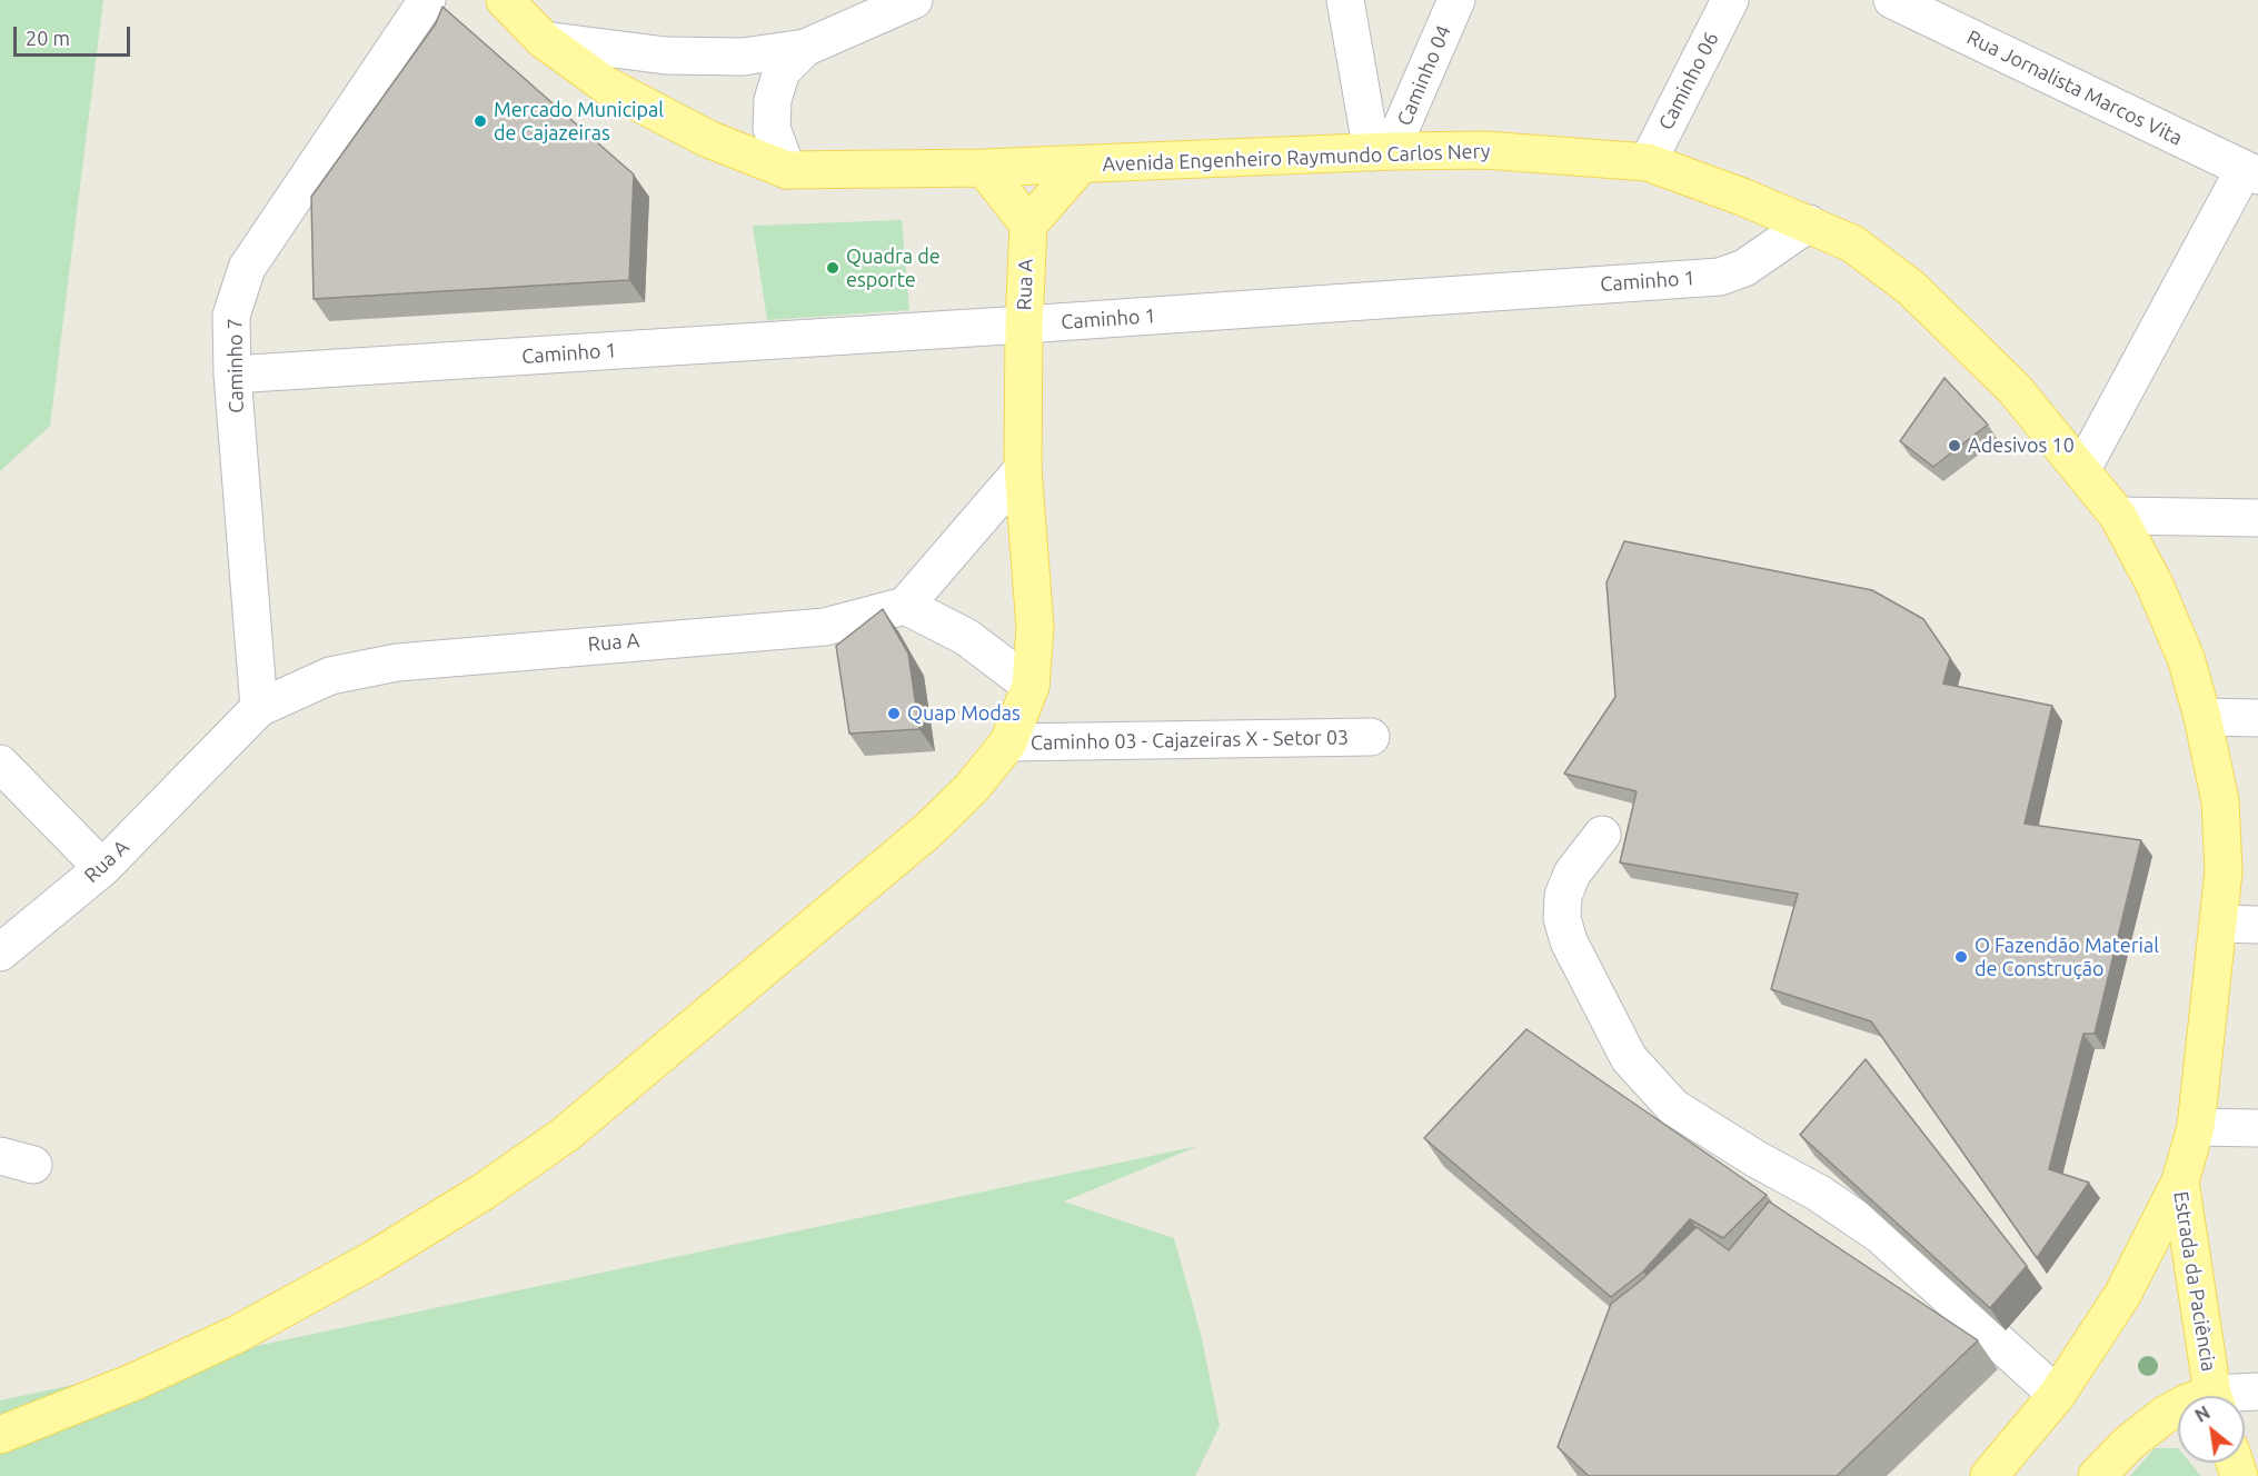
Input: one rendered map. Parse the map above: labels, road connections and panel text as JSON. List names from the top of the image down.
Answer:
{
  "streets": {
    "main road": ["Avenida Engenheiro Raymundo Carlos Nery", "Rua A", "Estrada da Paciência"],
    "street": [
      "Caminho 04",
      "Caminho 06",
      "Rua Jornalista Marcos Vita",
      "Caminho 1",
      "Caminho 7",
      "Caminho 03 - Cajazeiras X - Setor 03"
    ]
  },
  "crossings": [
    ["Caminho 04", "Avenida Engenheiro Raymundo Carlos Nery"],
    ["Caminho 06", "Avenida Engenheiro Raymundo Carlos Nery"],
    ["Avenida Engenheiro Raymundo Carlos Nery", "Caminho 1"],
    ["Avenida Engenheiro Raymundo Carlos Nery", "Estrada da Paciência"],
    ["Caminho 1", "Rua A"],
    ["Caminho 1", "Caminho 7"],
    ["Rua A", "Caminho 7"],
    ["Rua A", "Caminho 03 - Cajazeiras X - Setor 03"]
  ],
  "places": [
    "Mercado Municipal de Cajazeiras",
    "Quadra de esporte",
    "Adesivos 10",
    "Quap Modas",
    "O Fazendão Material de Construção"
  ],
  "scale_bar": "20 m",
  "north": "top left"
}
